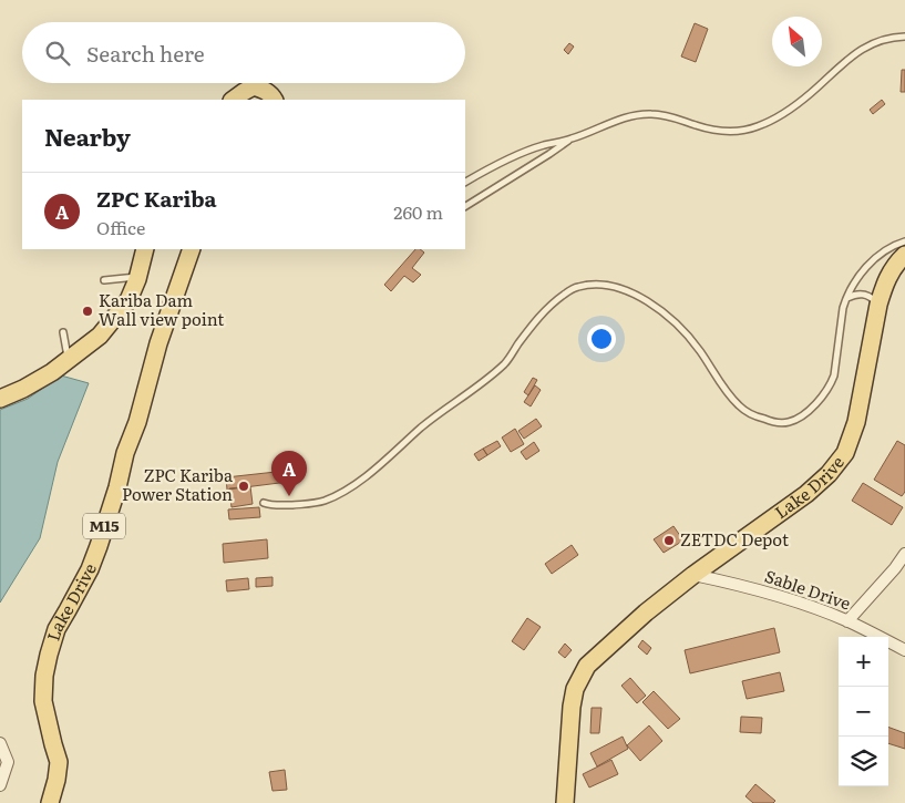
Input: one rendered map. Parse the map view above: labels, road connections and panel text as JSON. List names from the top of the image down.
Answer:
{
  "streets": {
    "main road": ["Lake Drive", "M15"],
    "street": ["Sable Drive"]
  },
  "crossings": [
    ["Lake Drive", "Sable Drive"]
  ],
  "places": ["Kariba Dam Wall view point", "ZPC Kariba Power Station", "ZETDC Depot"],
  "north": "top left",
  "page": {
    "search": "Search here",
    "heading": "Nearby",
    "list": [
      {
        "mark": "A",
        "name": "ZPC Kariba",
        "note": "Office",
        "value": "260 m"
      }
    ],
    "pins": "A",
    "map_buttons": ["+", "−"]
  }
}
